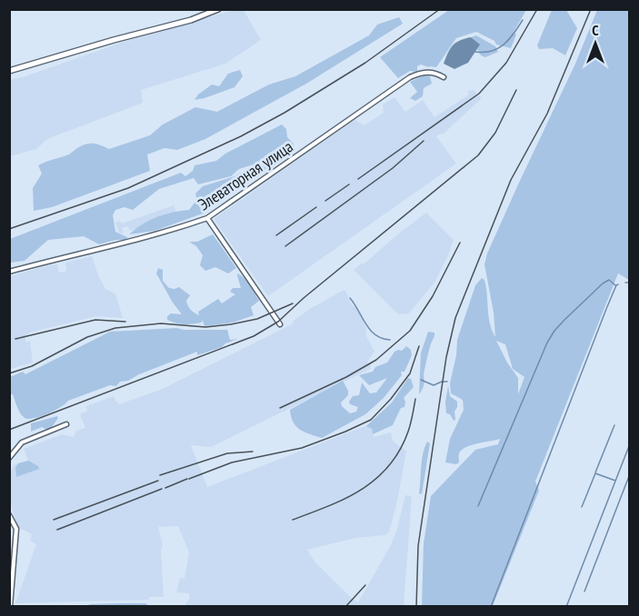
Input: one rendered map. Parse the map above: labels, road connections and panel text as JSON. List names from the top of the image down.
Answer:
{
  "streets": {
    "street": ["Элеваторная улица"]
  },
  "north": "top"
}
